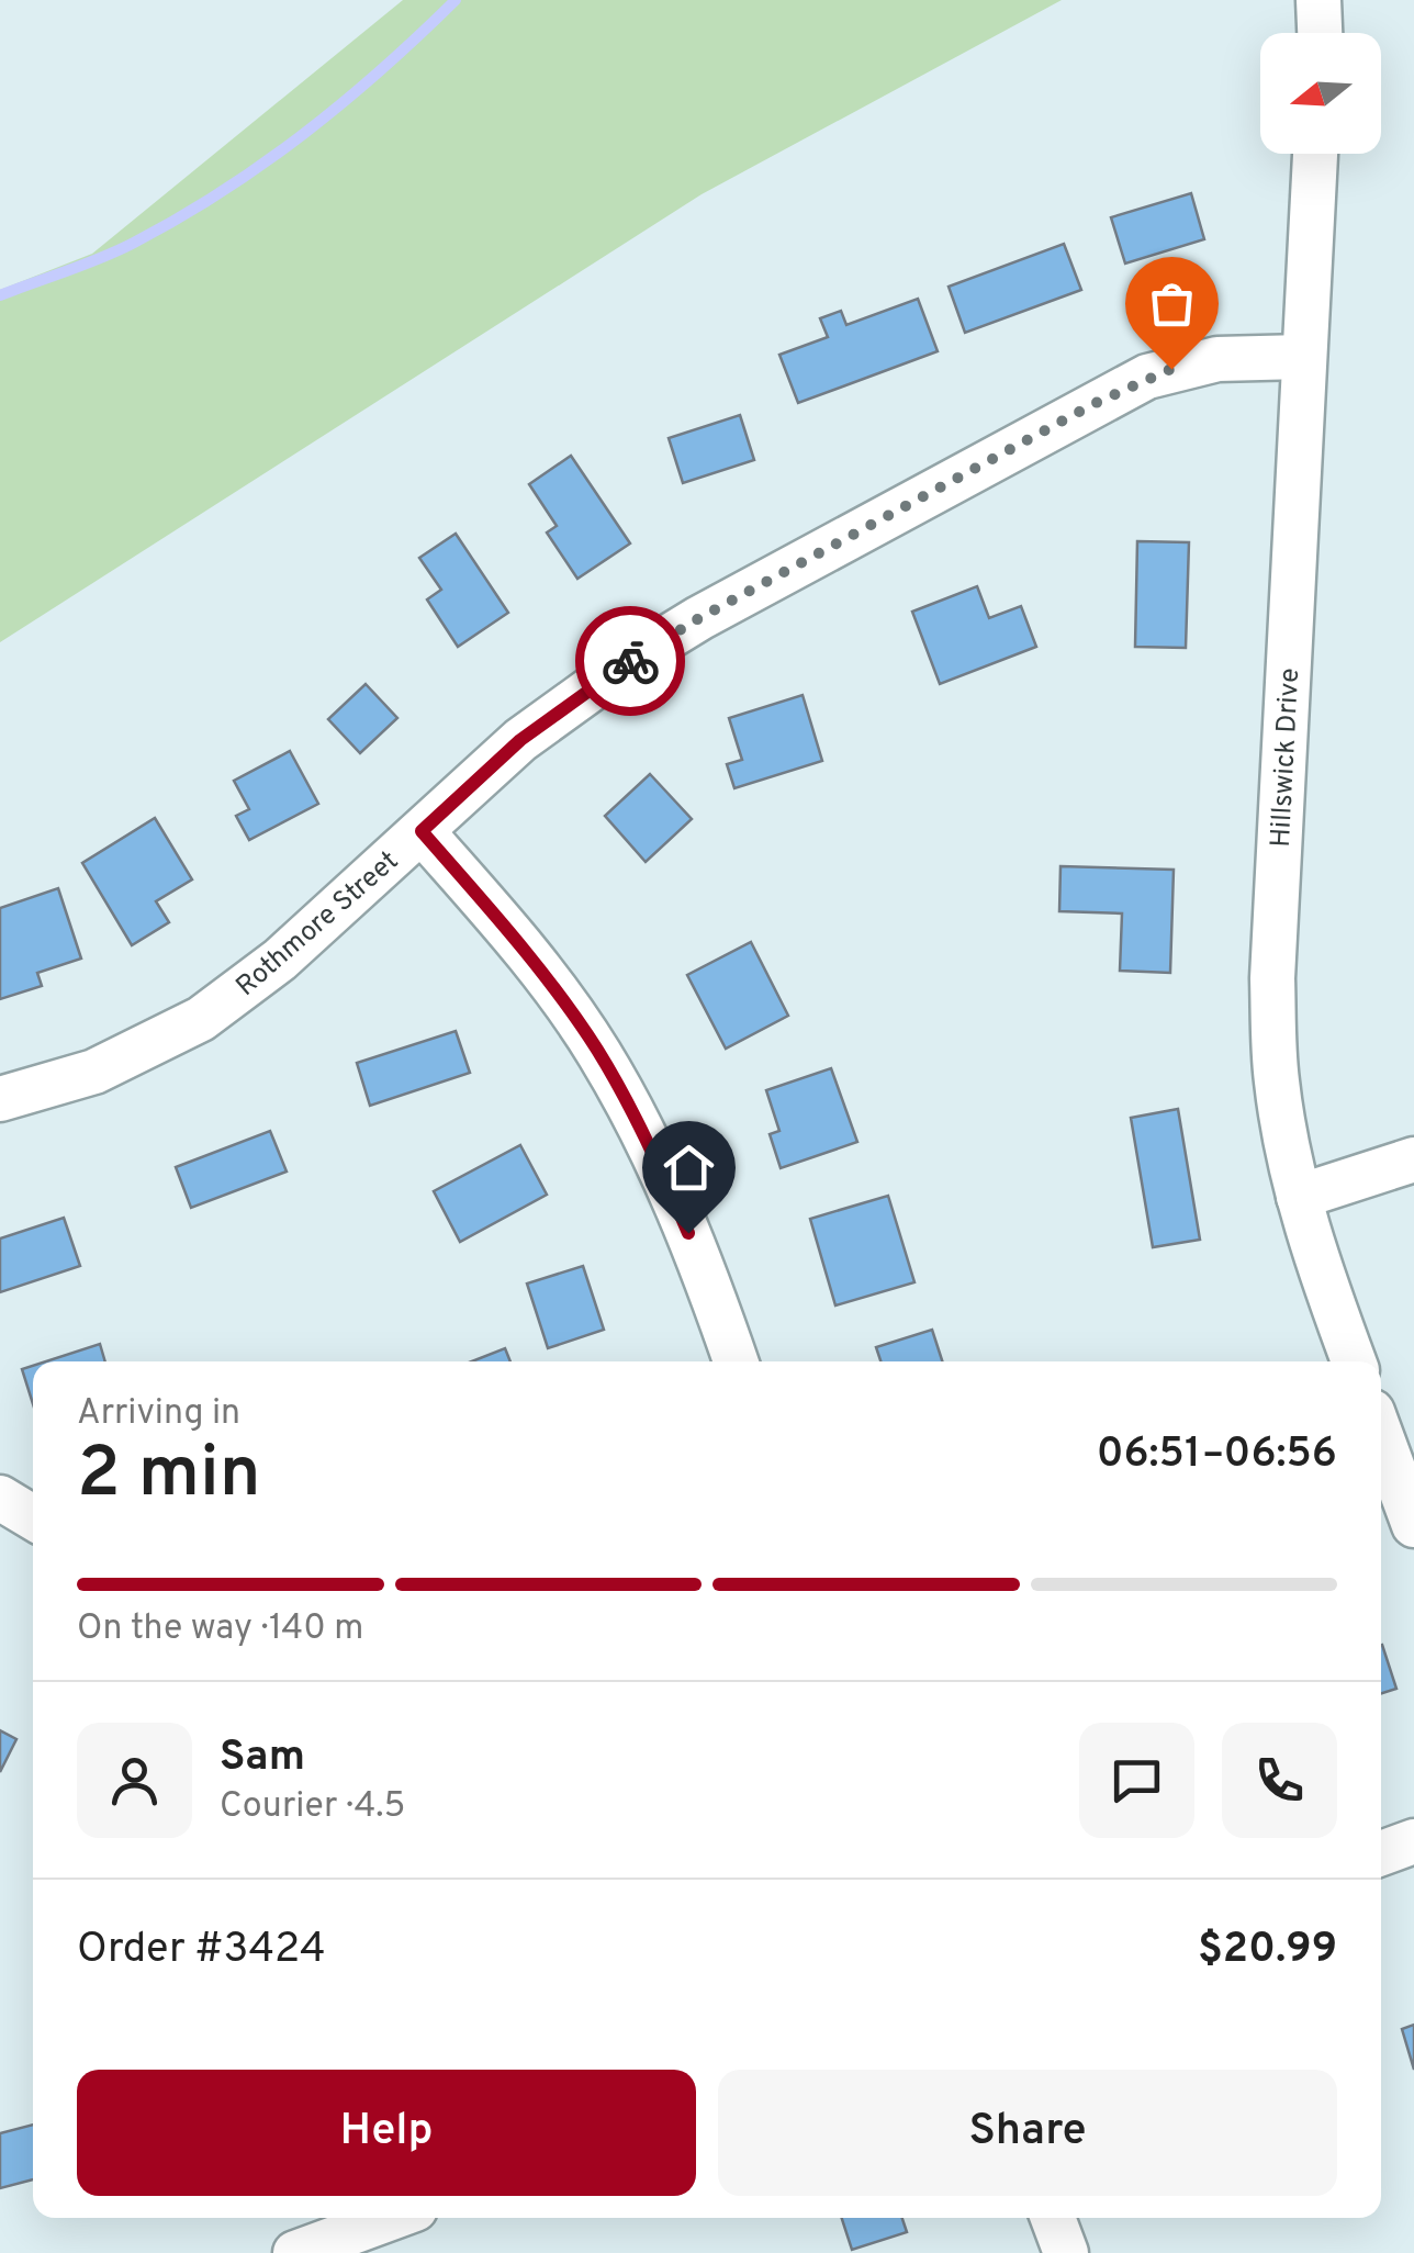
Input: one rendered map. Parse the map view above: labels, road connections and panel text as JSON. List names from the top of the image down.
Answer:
{
  "streets": {
    "street": ["Hillswick Drive", "Rothmore Street"]
  },
  "crossings": [
    ["Hillswick Drive", "Rothmore Street"]
  ],
  "north": "left",
  "page": {
    "heading": ["2 min", "Arriving in", "06:51–06:56"],
    "panel": [
      "Sam",
      "Courier · 4.5",
      "Order #3424",
      "$20.99"
    ],
    "bar": "On the way · 140 m",
    "buttons": ["Help", "Share"]
  }
}
